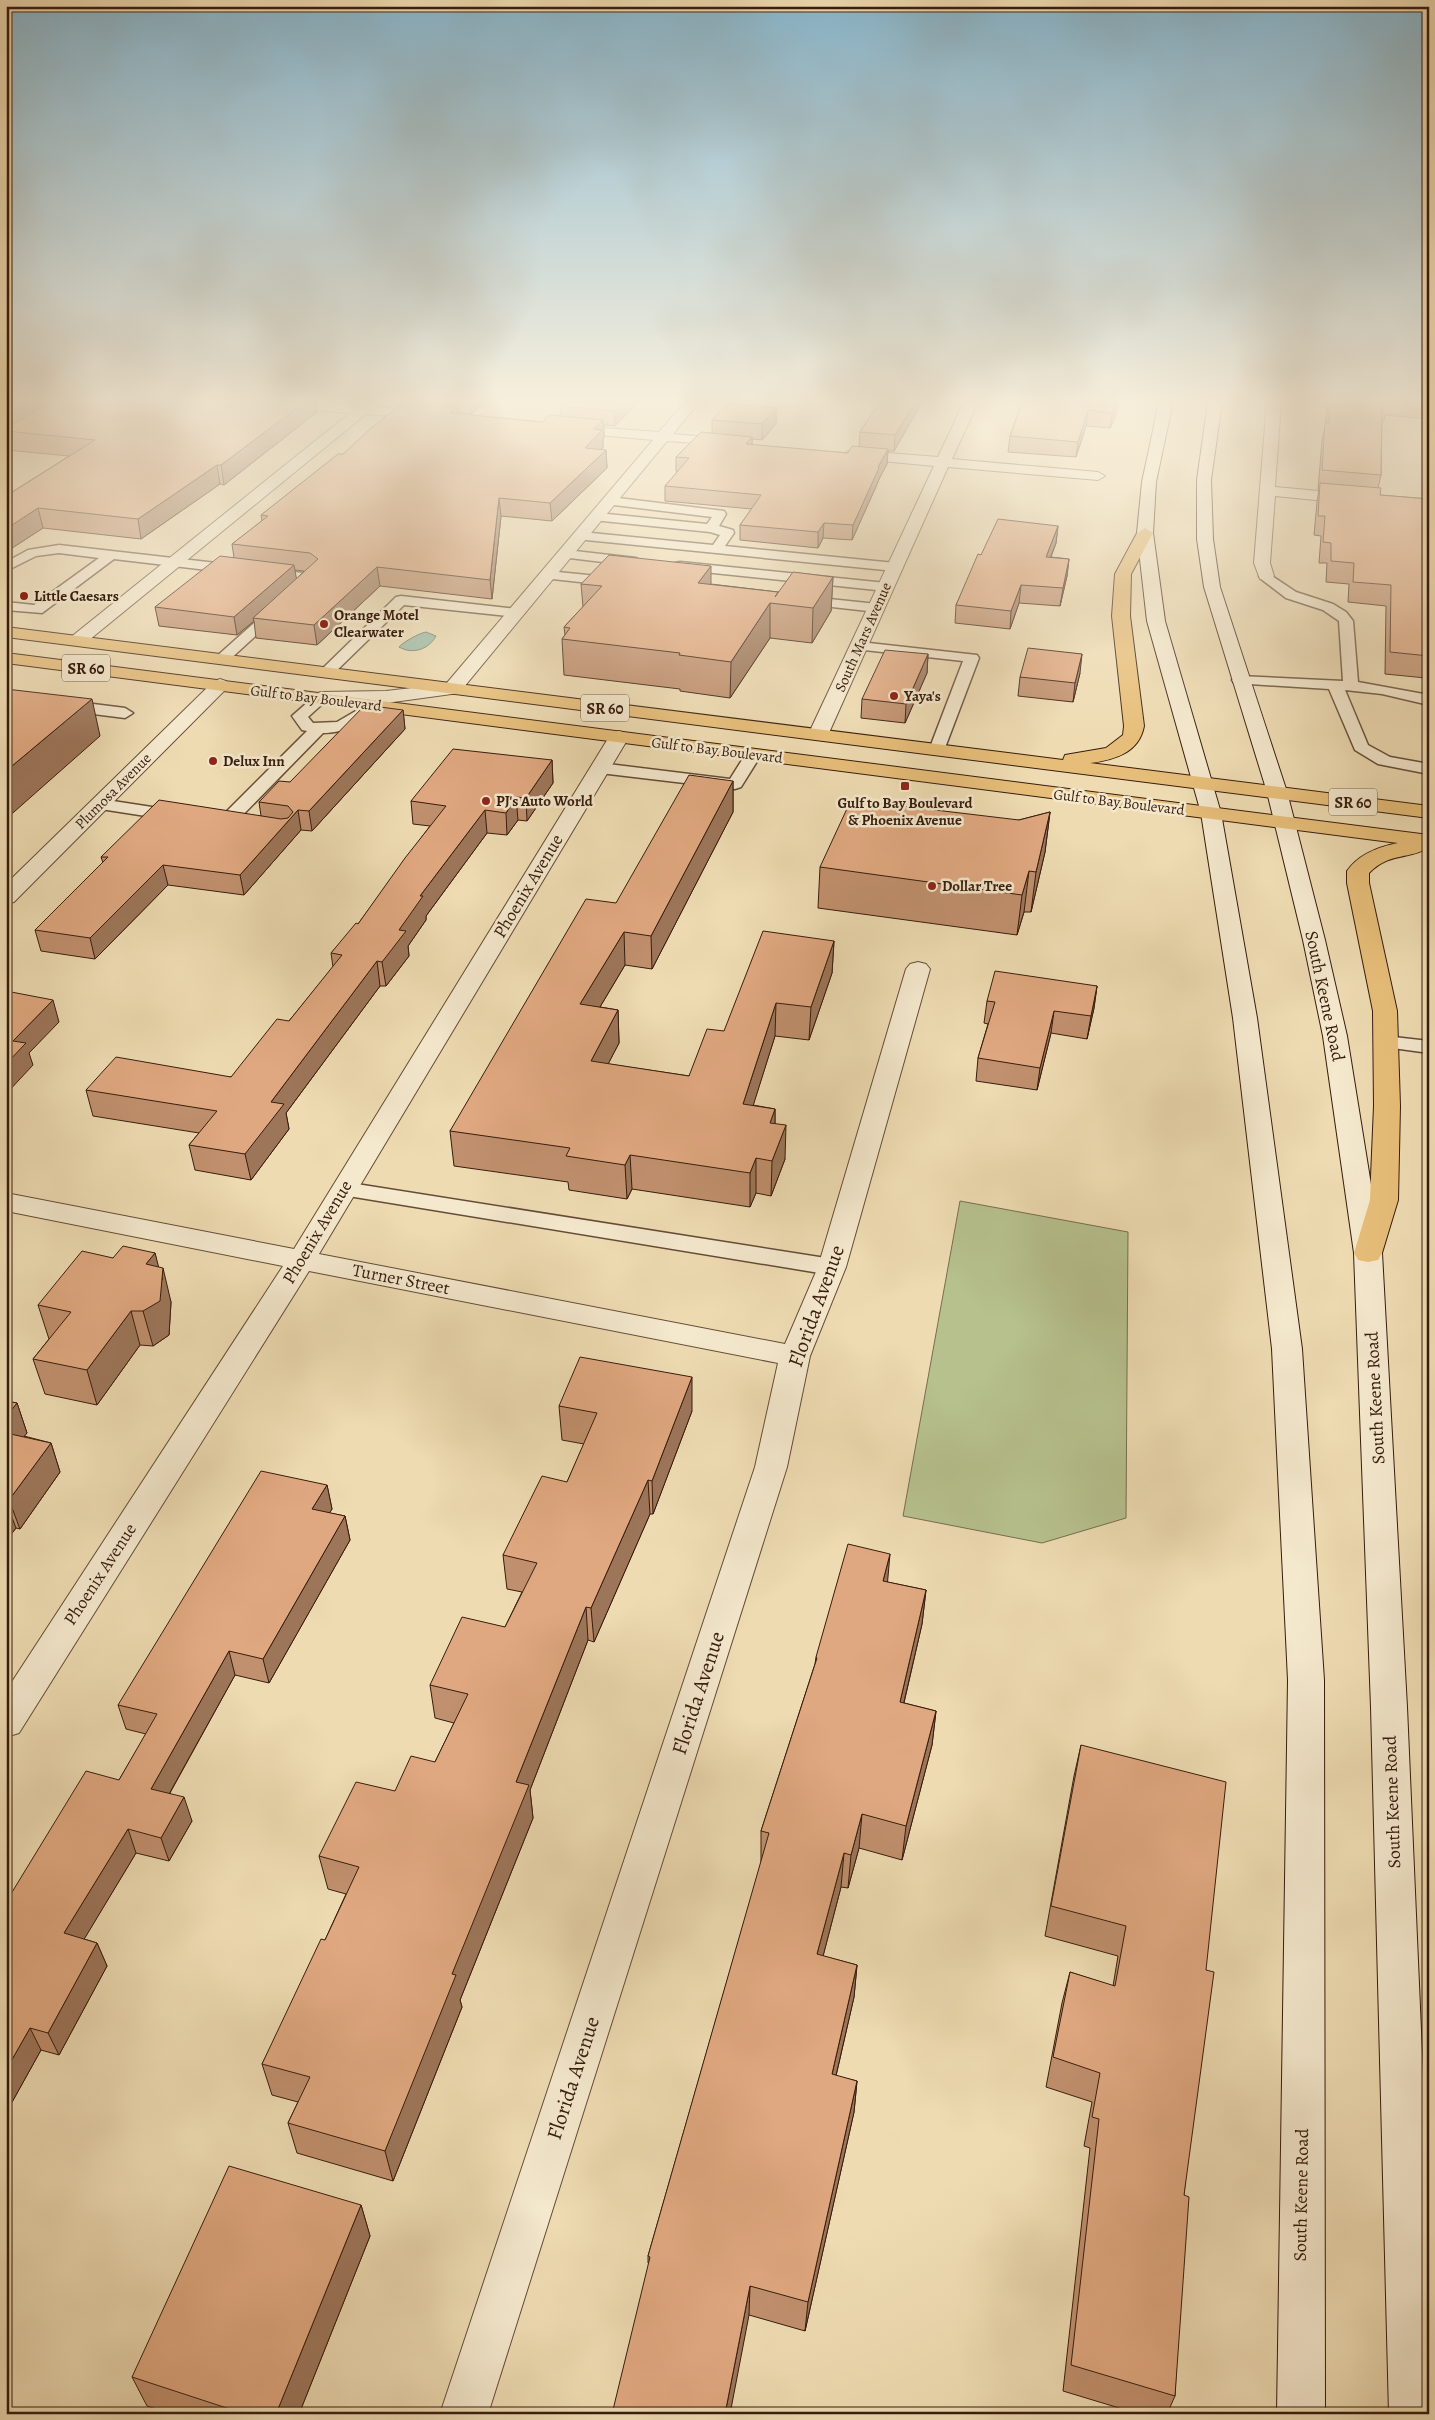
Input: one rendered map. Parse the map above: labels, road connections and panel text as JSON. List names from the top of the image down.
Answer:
{
  "streets": {
    "main road": ["SR 60", "Gulf to Bay Boulevard"],
    "street": [
      "South Mars Avenue",
      "Plumosa Avenue",
      "Phoenix Avenue",
      "South Keene Road",
      "Turner Street",
      "Florida Avenue"
    ]
  },
  "crossings": [
    ["South Mars Avenue", "Gulf to Bay Boulevard"],
    ["Gulf to Bay Boulevard", "Plumosa Avenue"],
    ["Gulf to Bay Boulevard", "Phoenix Avenue"],
    ["Gulf to Bay Boulevard", "South Keene Road"],
    ["Phoenix Avenue", "Turner Street"],
    ["Turner Street", "Florida Avenue"]
  ],
  "places": {
    "other": [
      "Little Caesars",
      "Orange Motel Clearwater",
      "Yaya's",
      "Delux Inn",
      "PJ's Auto World",
      "Dollar Tree"
    ],
    "transit": ["Gulf to Bay Boulevard & Phoenix Avenue"]
  }
}
